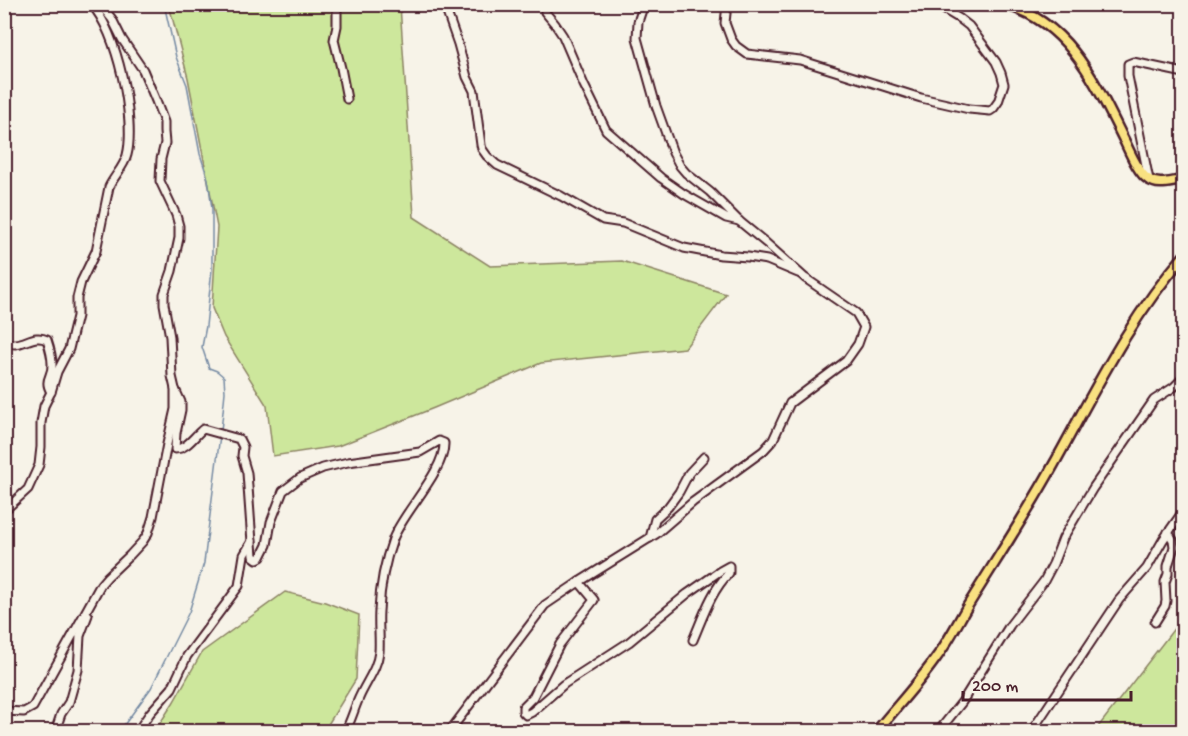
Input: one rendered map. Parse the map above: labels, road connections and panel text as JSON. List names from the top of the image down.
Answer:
{
  "scale_bar": "200 m"
}
